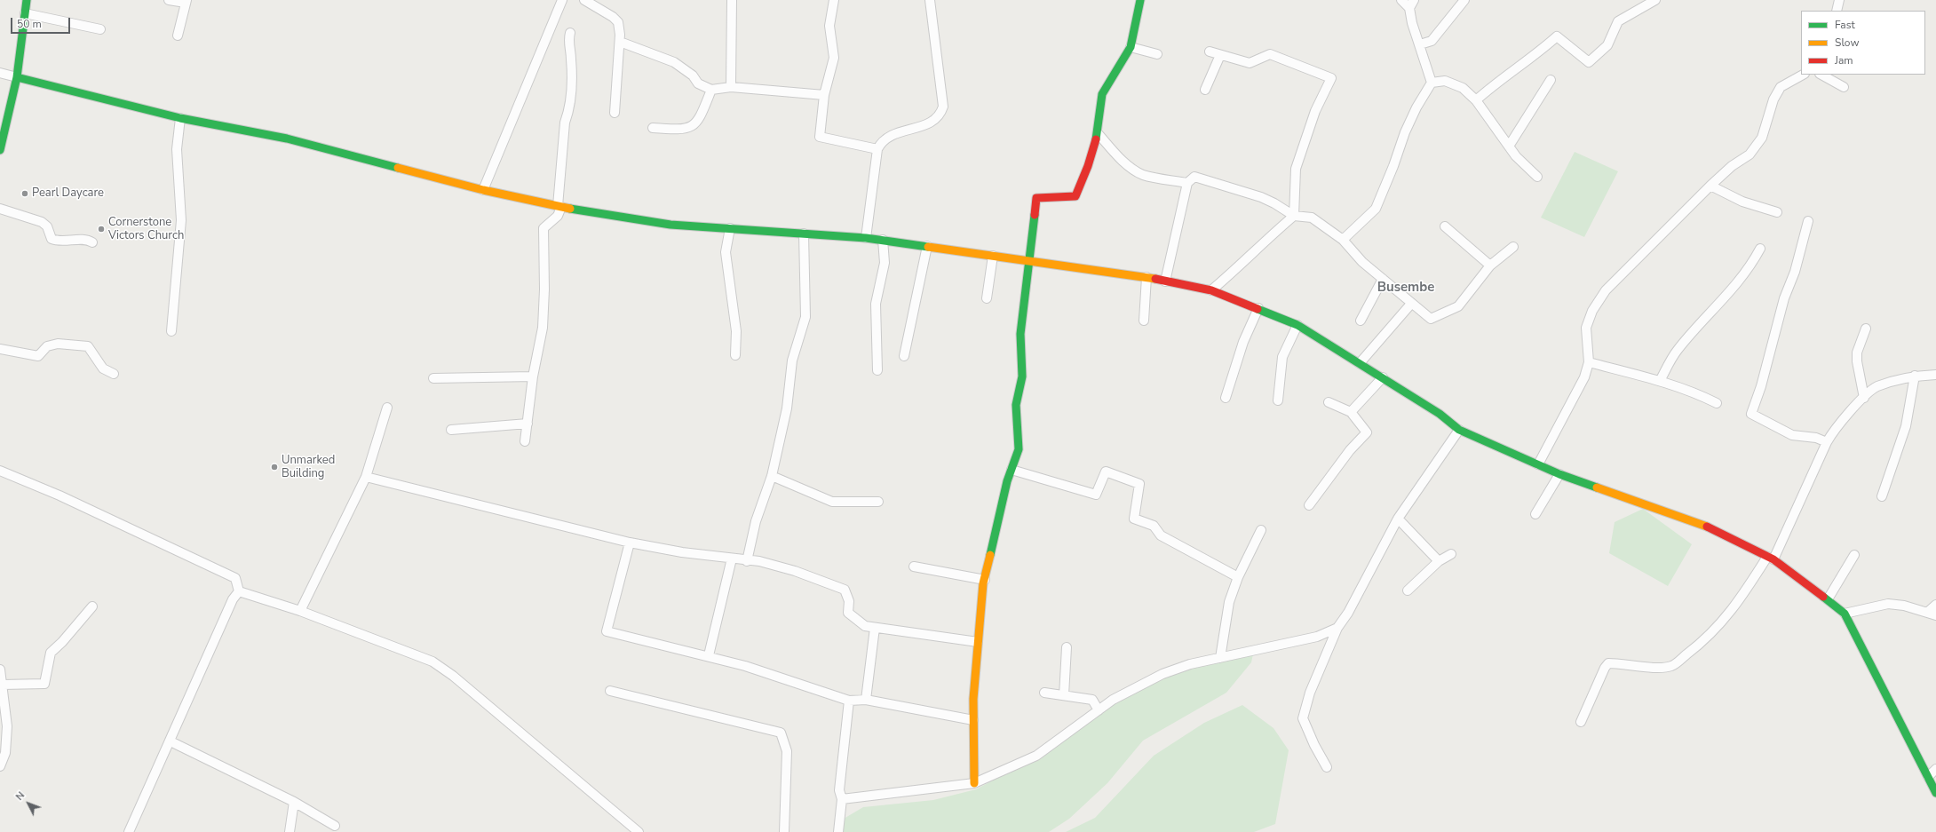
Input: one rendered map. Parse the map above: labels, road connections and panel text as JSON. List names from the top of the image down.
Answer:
{
  "districts": ["Busembe"],
  "places": ["Pearl Daycare", "Cornerstone Victors Church", "Unmarked Building"],
  "legend": ["Fast", "Slow", "Jam"],
  "scale_bar": "50 m",
  "north": "top left"
}
